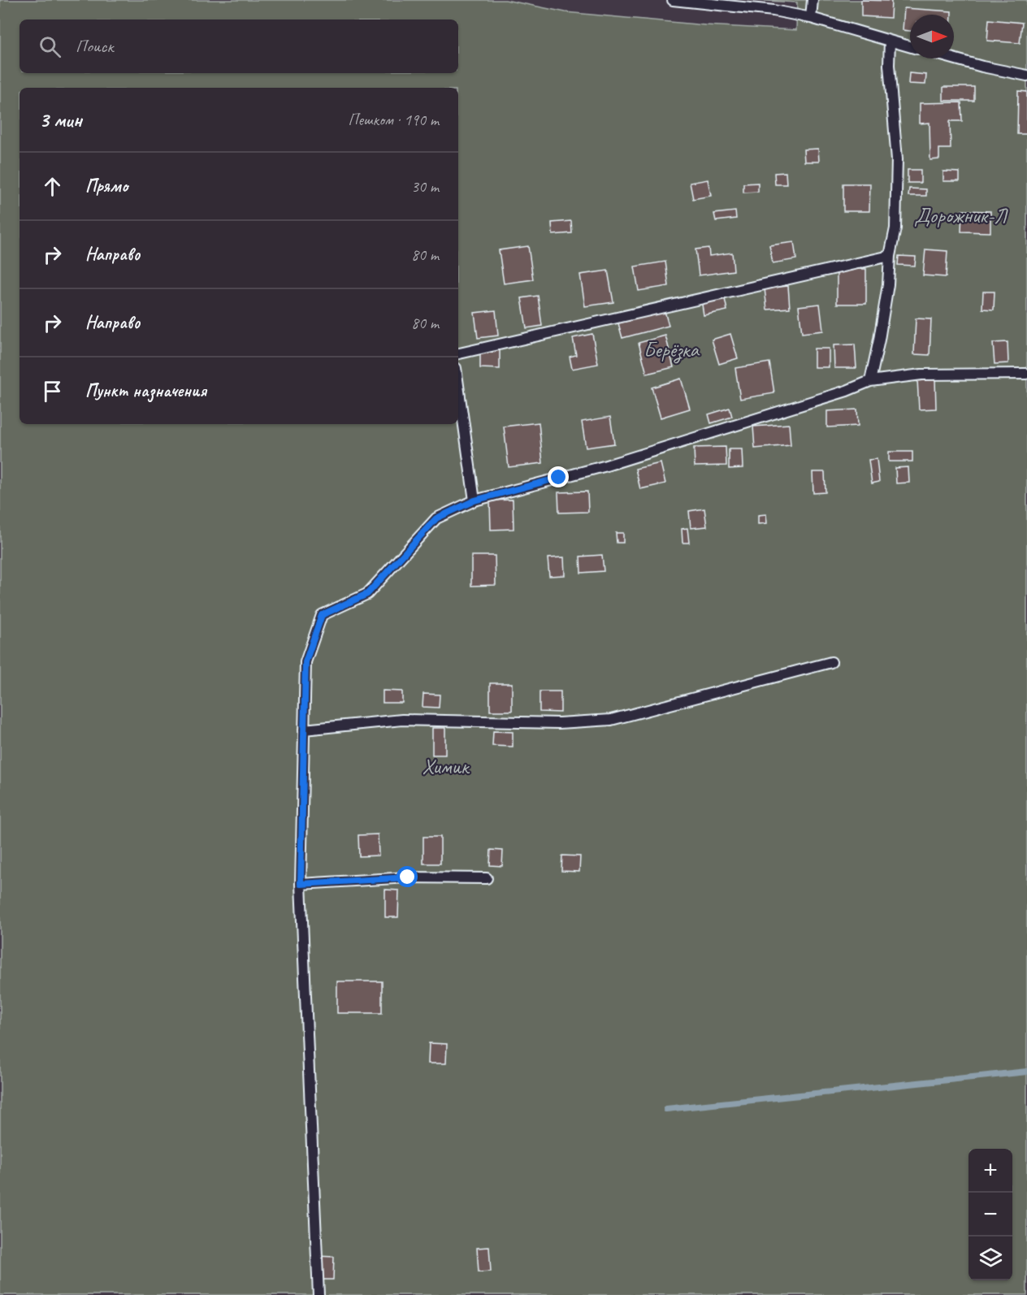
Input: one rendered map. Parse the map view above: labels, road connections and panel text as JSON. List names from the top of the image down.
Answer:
{
  "parks": ["Дорожник-Л", "Берёзка", "Химик"],
  "north": "right",
  "page": {
    "search": "Поиск",
    "heading": ["3 мин", "Пешком · 190 m"],
    "list": [
      ["Прямо", "30 m"],
      ["Направо", "80 m"],
      ["Направо", "80 m"],
      "Пункт назначения"
    ],
    "map_buttons": ["+", "−"]
  }
}
